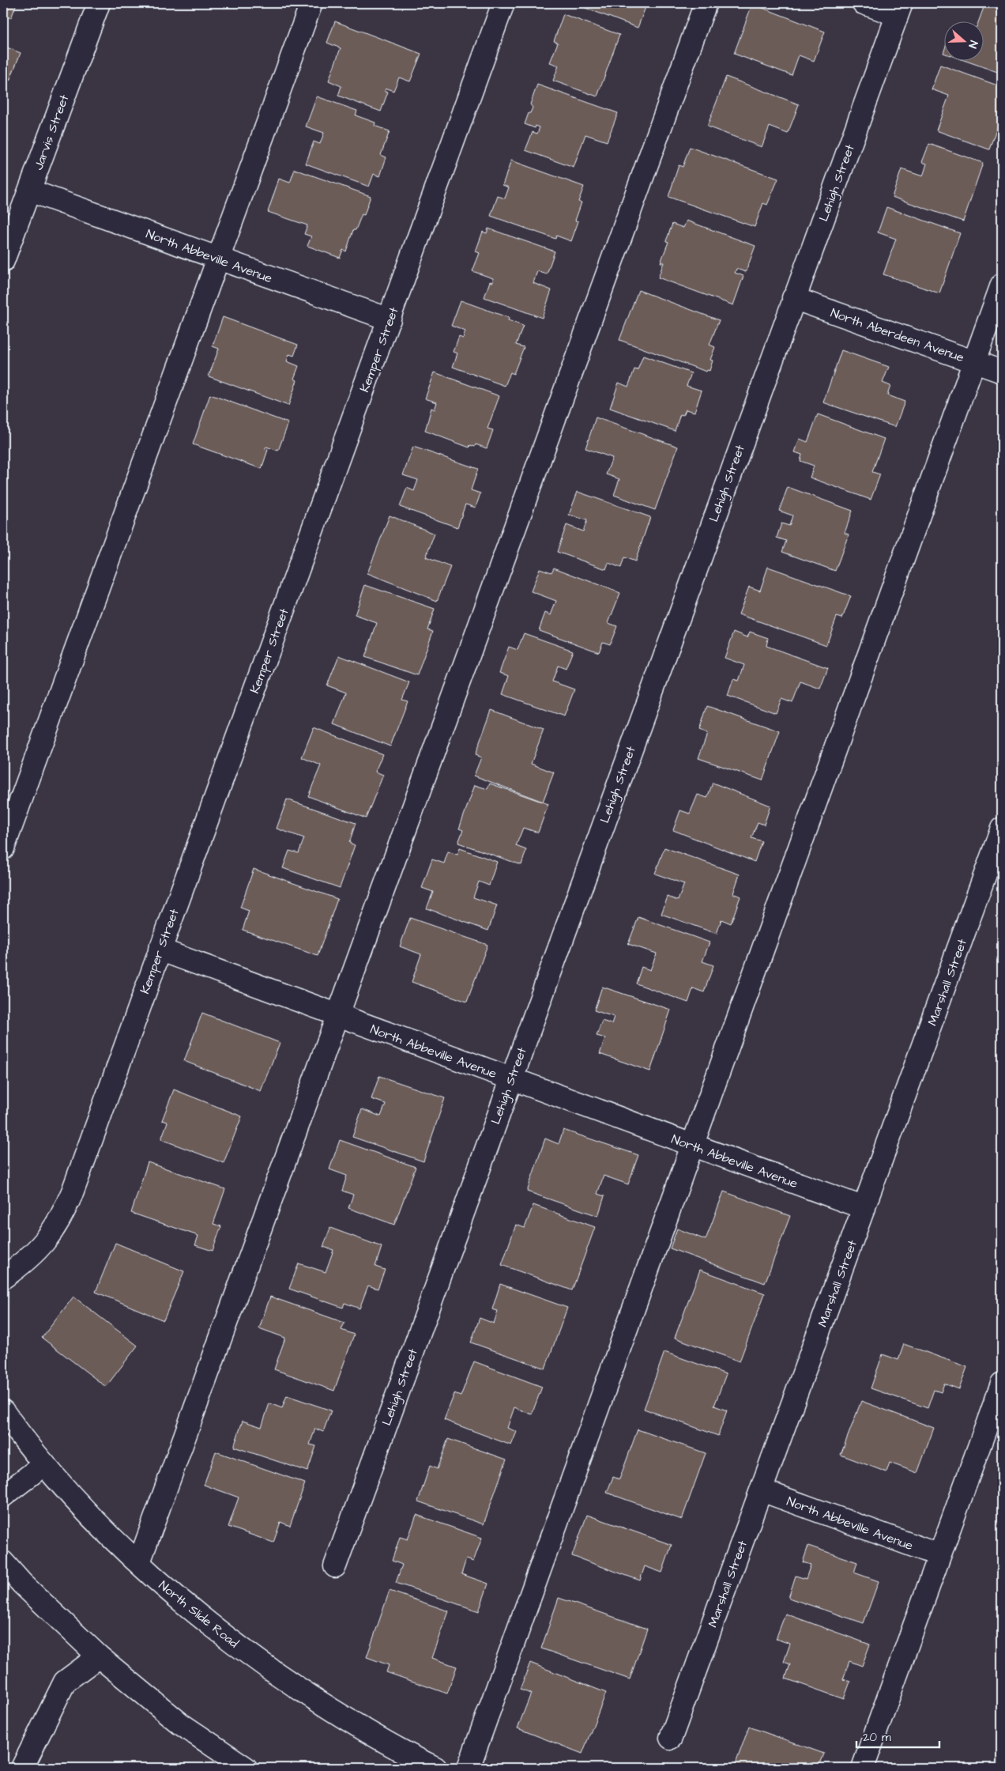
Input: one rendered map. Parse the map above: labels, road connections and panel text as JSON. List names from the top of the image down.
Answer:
{
  "streets": {
    "street": [
      "Jarvis Street",
      "Lehigh Street",
      "North Abbeville Avenue",
      "North Aberdeen Avenue",
      "Kemper Street",
      "Marshall Street",
      "North Slide Road"
    ]
  },
  "crossings": [
    ["Jarvis Street", "North Abbeville Avenue"],
    ["Lehigh Street", "North Abbeville Avenue"],
    ["Lehigh Street", "North Aberdeen Avenue"],
    ["North Abbeville Avenue", "Kemper Street"],
    ["North Abbeville Avenue", "Marshall Street"]
  ],
  "scale_bar": "20 m",
  "north": "right"
}
